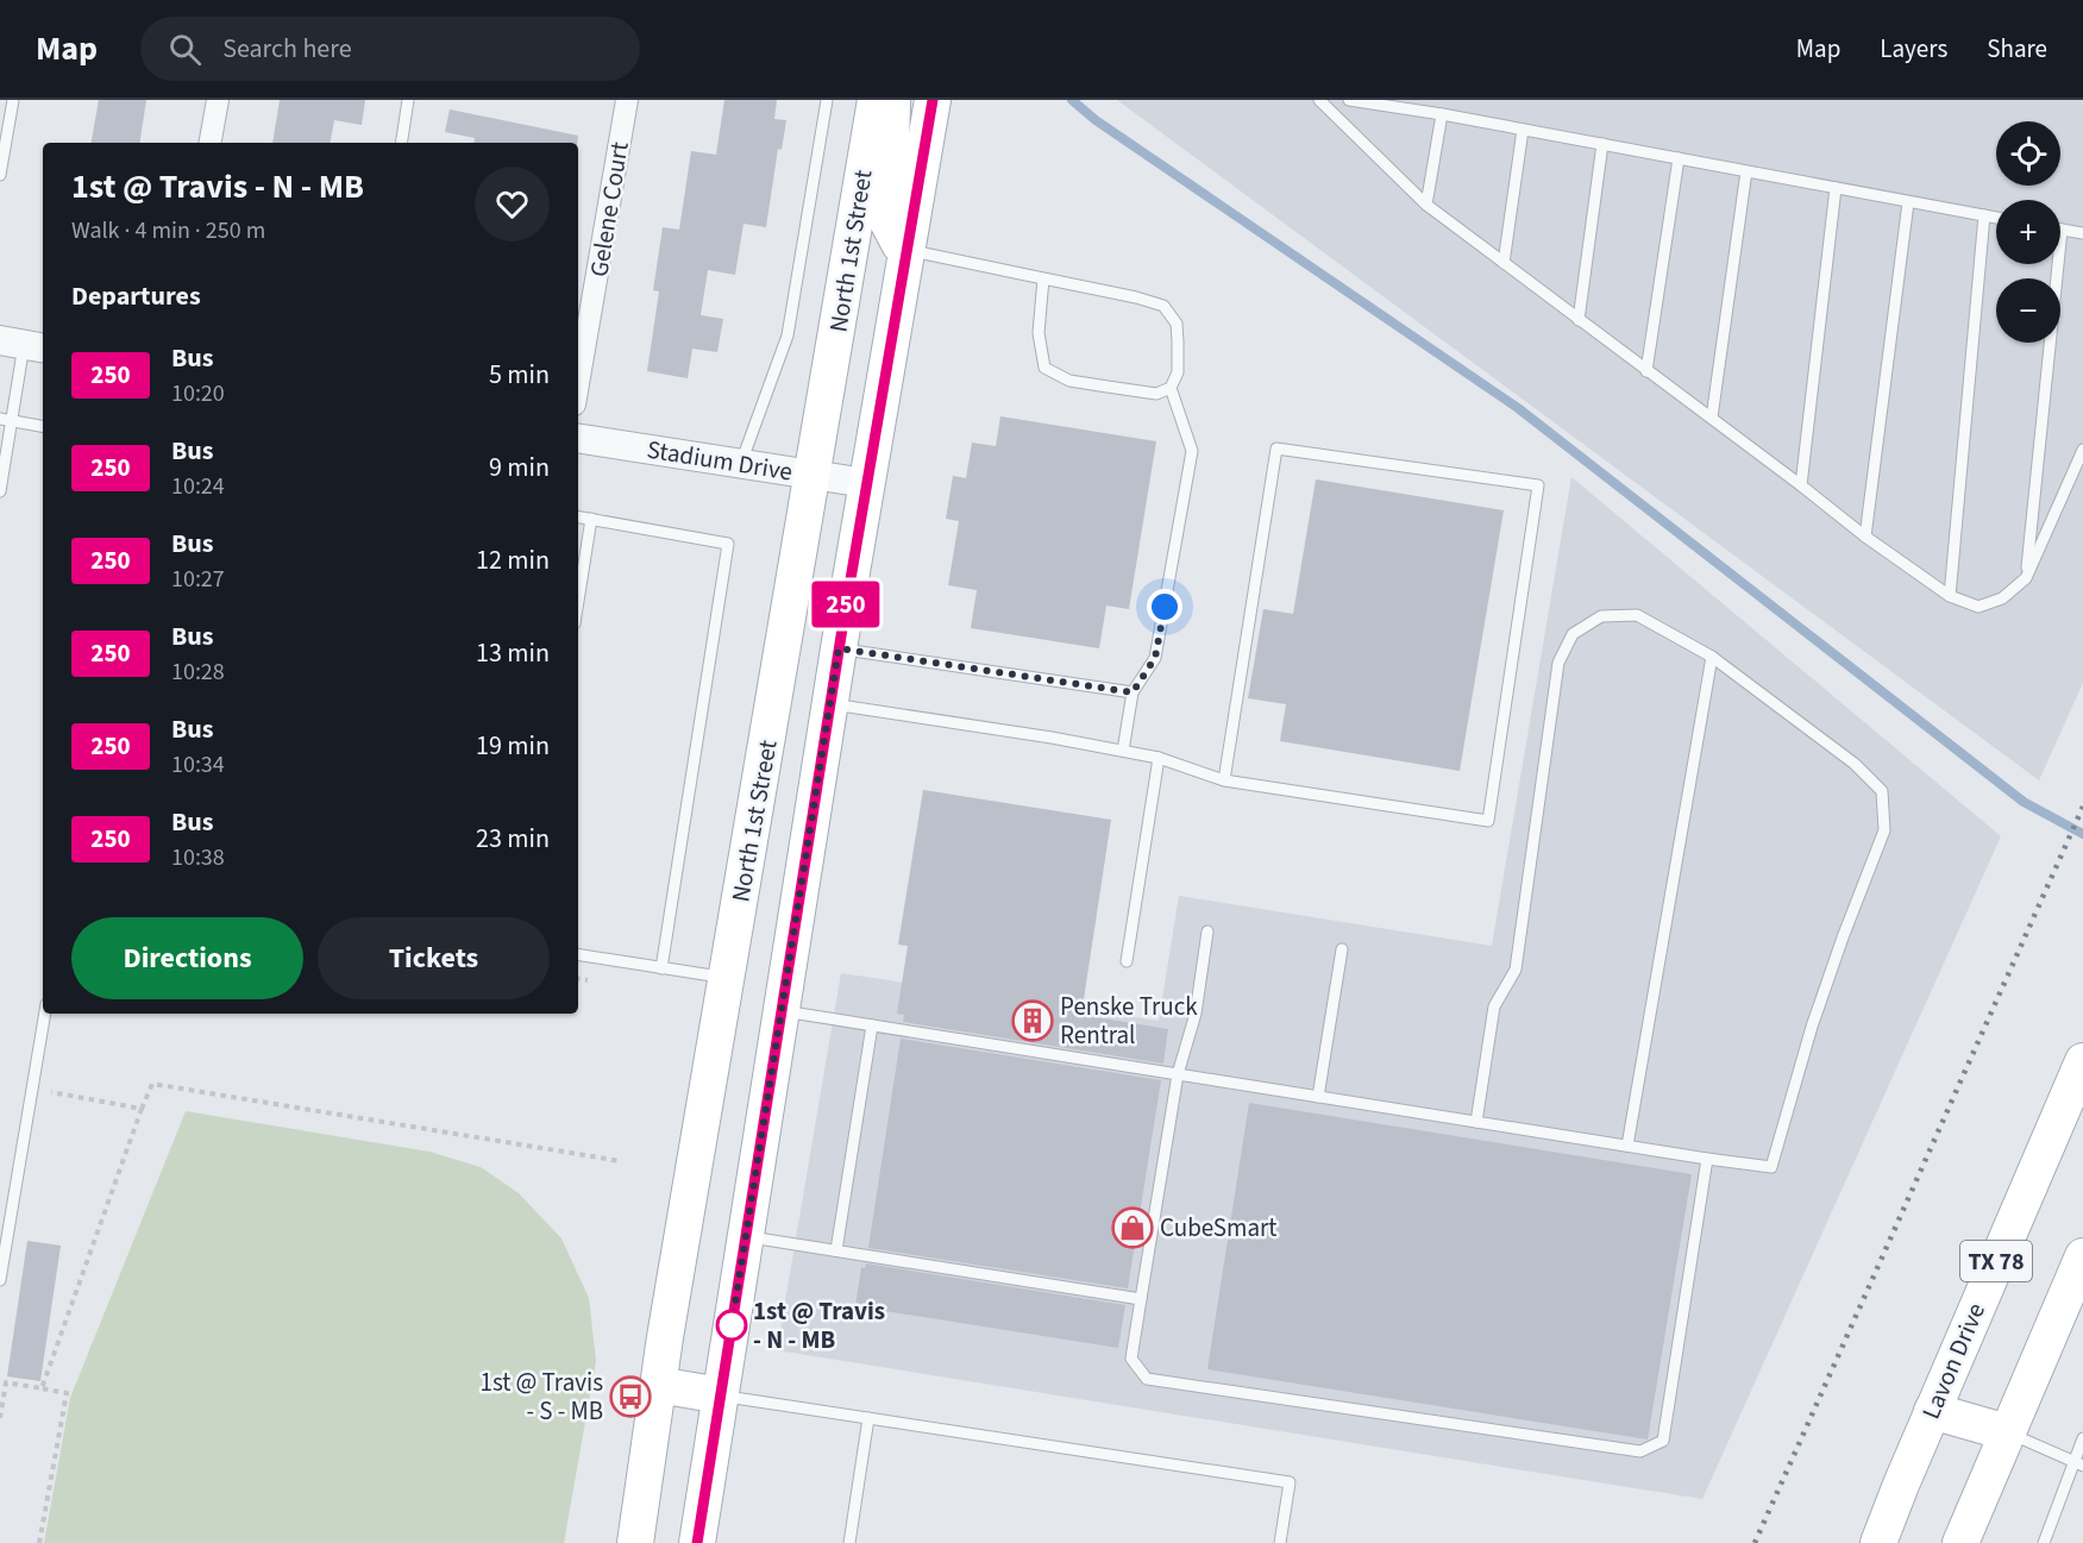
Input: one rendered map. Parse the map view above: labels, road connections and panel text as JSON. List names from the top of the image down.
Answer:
{
  "streets": {
    "main road": ["North 1st Street", "TX 78", "Lavon Drive"],
    "street": ["Gelene Court", "Stadium Drive"]
  },
  "crossings": [
    ["North 1st Street", "Stadium Drive"]
  ],
  "places": {
    "building": ["Penske Truck Rentral"],
    "shop": ["CubeSmart"],
    "other": ["1st @ Travis - N - MB"],
    "bus stop": ["1st @ Travis - S - MB"]
  },
  "lines": ["bus line 250"],
  "page": {
    "header": "Map",
    "search": "Search here",
    "nav": ["Map", "Layers", "Share"],
    "on_map": "250",
    "map_buttons": ["+", "−"],
    "heading": [
      ["1st @ Travis - N - MB", "Walk · 4 min · 250 m"],
      "Departures"
    ],
    "list": [
      {
        "mark": "250",
        "name": "Bus",
        "note": "10:20",
        "value": "5 min"
      },
      {
        "mark": "250",
        "name": "Bus",
        "note": "10:24",
        "value": "9 min"
      },
      {
        "mark": "250",
        "name": "Bus",
        "note": "10:27",
        "value": "12 min"
      },
      {
        "mark": "250",
        "name": "Bus",
        "note": "10:28",
        "value": "13 min"
      },
      {
        "mark": "250",
        "name": "Bus",
        "note": "10:34",
        "value": "19 min"
      },
      {
        "mark": "250",
        "name": "Bus",
        "note": "10:38",
        "value": "23 min"
      }
    ],
    "buttons": ["Directions", "Tickets"]
  }
}
